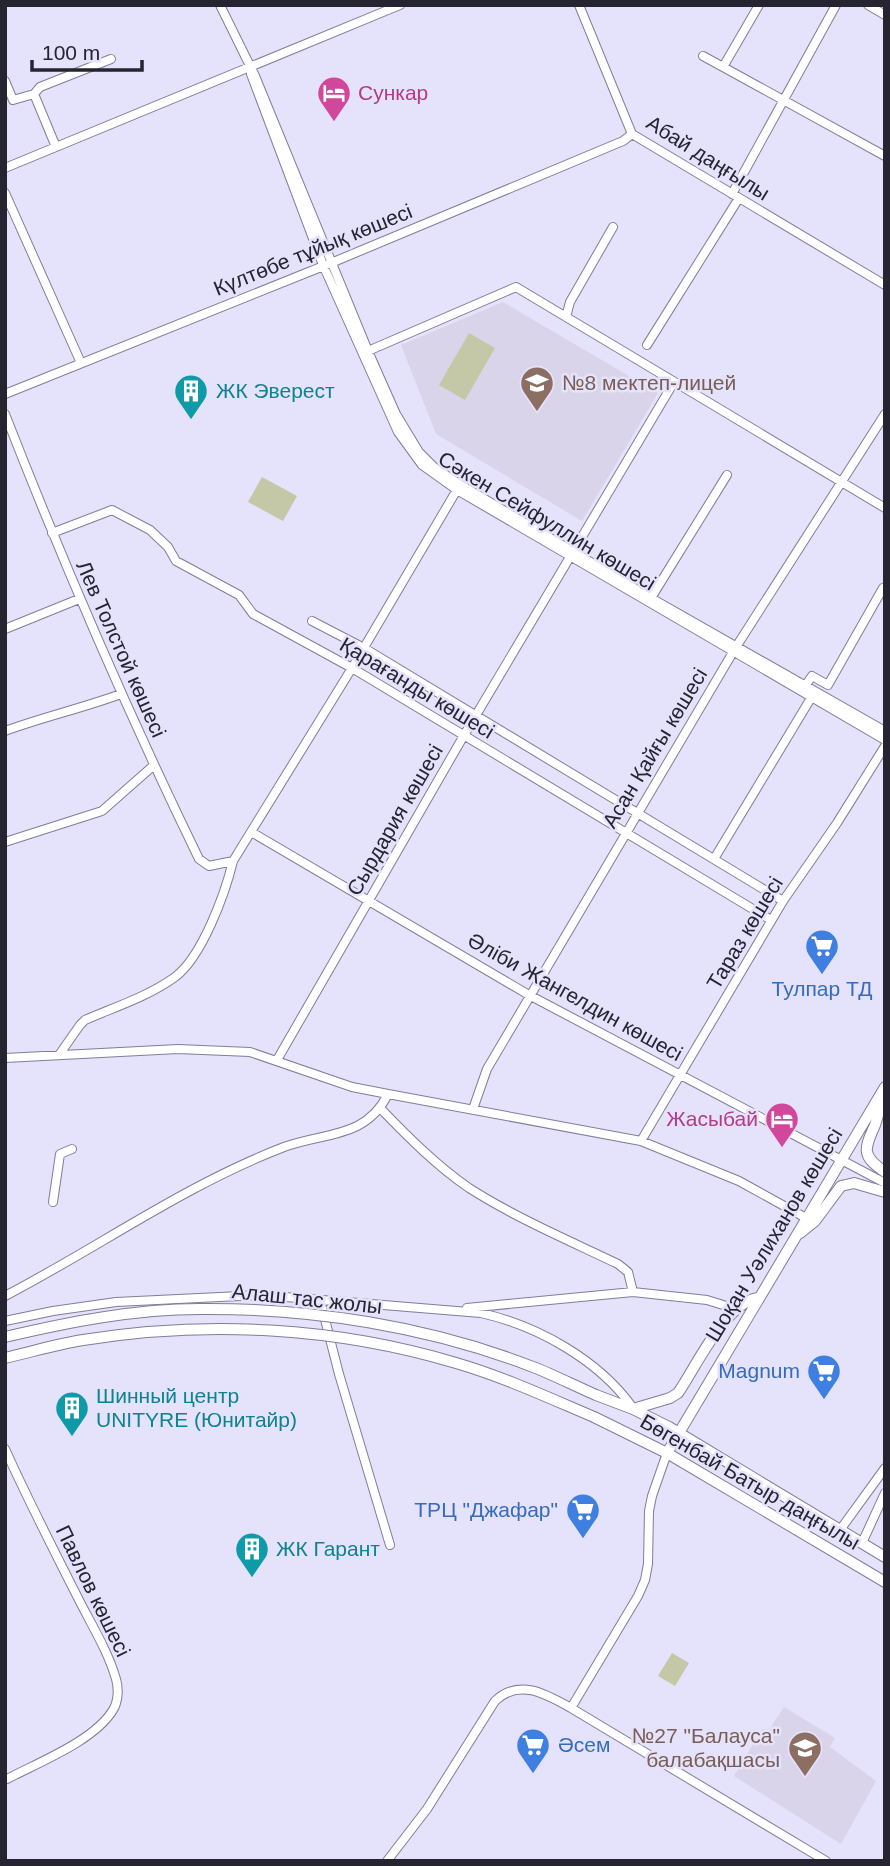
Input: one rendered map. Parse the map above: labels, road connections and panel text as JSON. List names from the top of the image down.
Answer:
{
  "streets": {
    "main road": ["Шоқан Уәлиханов көшесі", "Алаш тас жолы", "Бөгенбай Батыр даңғылы"],
    "street": [
      "Абай даңғылы",
      "Күлтөбе тұйық көшесі",
      "Сәкен Сейфуллин көшесі",
      "Лев Толстой көшесі",
      "Қарағанды көшесі",
      "Асан Қайғы көшесі",
      "Сырдария көшесі",
      "Тараз көшесі",
      "Әліби Жангелдин көшесі",
      "Павлов көшесі"
    ]
  },
  "crossings": [
    ["Абай даңғылы", "Күлтөбе тұйық көшесі"],
    ["Күлтөбе тұйық көшесі", "Сәкен Сейфуллин көшесі"],
    ["Сәкен Сейфуллин көшесі", "Асан Қайғы көшесі"],
    ["Сәкен Сейфуллин көшесі", "Сырдария көшесі"],
    ["Лев Толстой көшесі", "Қарағанды көшесі"],
    ["Қарағанды көшесі", "Асан Қайғы көшесі"],
    ["Қарағанды көшесі", "Сырдария көшесі"],
    ["Қарағанды көшесі", "Тараз көшесі"],
    ["Асан Қайғы көшесі", "Әліби Жангелдин көшесі"],
    ["Сырдария көшесі", "Әліби Жангелдин көшесі"],
    ["Тараз көшесі", "Әліби Жангелдин көшесі"],
    ["Әліби Жангелдин көшесі", "Шоқан Уәлиханов көшесі"],
    ["Шоқан Уәлиханов көшесі", "Бөгенбай Батыр даңғылы"],
    ["Алаш тас жолы", "Бөгенбай Батыр даңғылы"]
  ],
  "places": {
    "hotel": ["Сункар", "Жасыбай"],
    "school or university": ["№8 мектеп-лицей", "№27 \"Балауса\" балабақшасы"],
    "building": ["ЖК Эверест", "Шинный центр UNITYRE (Юнитайр)", "ЖК Гарант"],
    "supermarket": [
      "Тулпар ТД",
      "Magnum",
      "ТРЦ \"Джафар\"",
      "Әсем"
    ]
  },
  "scale_bar": "100 m"
}
